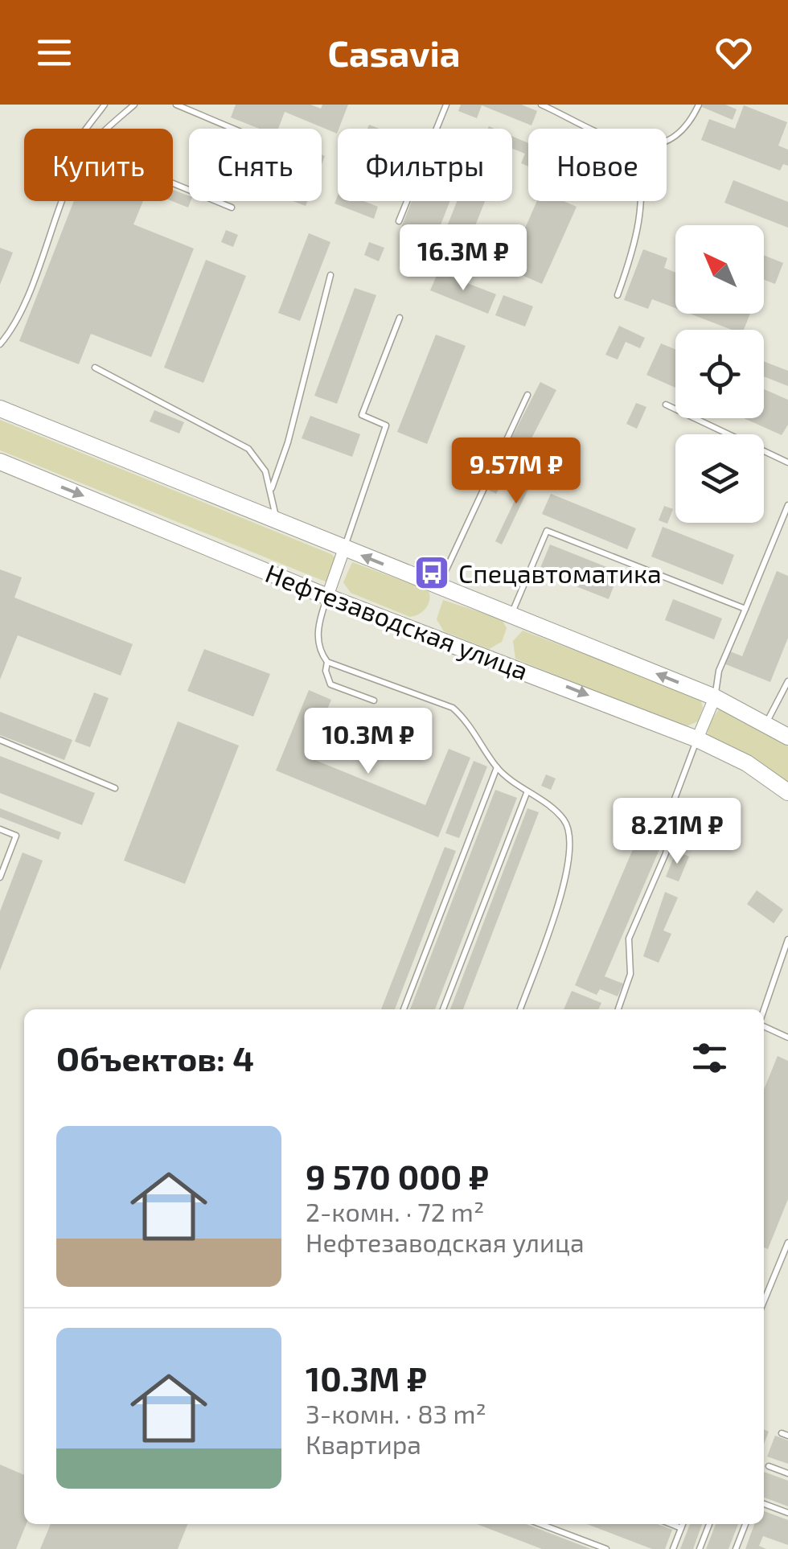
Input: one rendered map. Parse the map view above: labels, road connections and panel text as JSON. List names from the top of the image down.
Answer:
{
  "streets": {
    "main road": ["Нефтезаводская улица"]
  },
  "places": {
    "bus stop": ["Спецавтоматика"]
  },
  "north": "top left",
  "page": {
    "header": "Casavia",
    "chip": [
      "Купить",
      "Снять",
      "Фильтры",
      "Новое"
    ],
    "price": [
      "16.3M ₽",
      "9.57M ₽",
      "10.3M ₽",
      "8.21M ₽"
    ],
    "heading": "Объектов: 4",
    "list": [
      {
        "name": "9 570 000 ₽",
        "note": "2-комн. · 72 m² · Нефтезаводская улица"
      },
      {
        "name": "10.3M ₽",
        "note": "3-комн. · 83 m² · Квартира"
      }
    ]
  }
}
